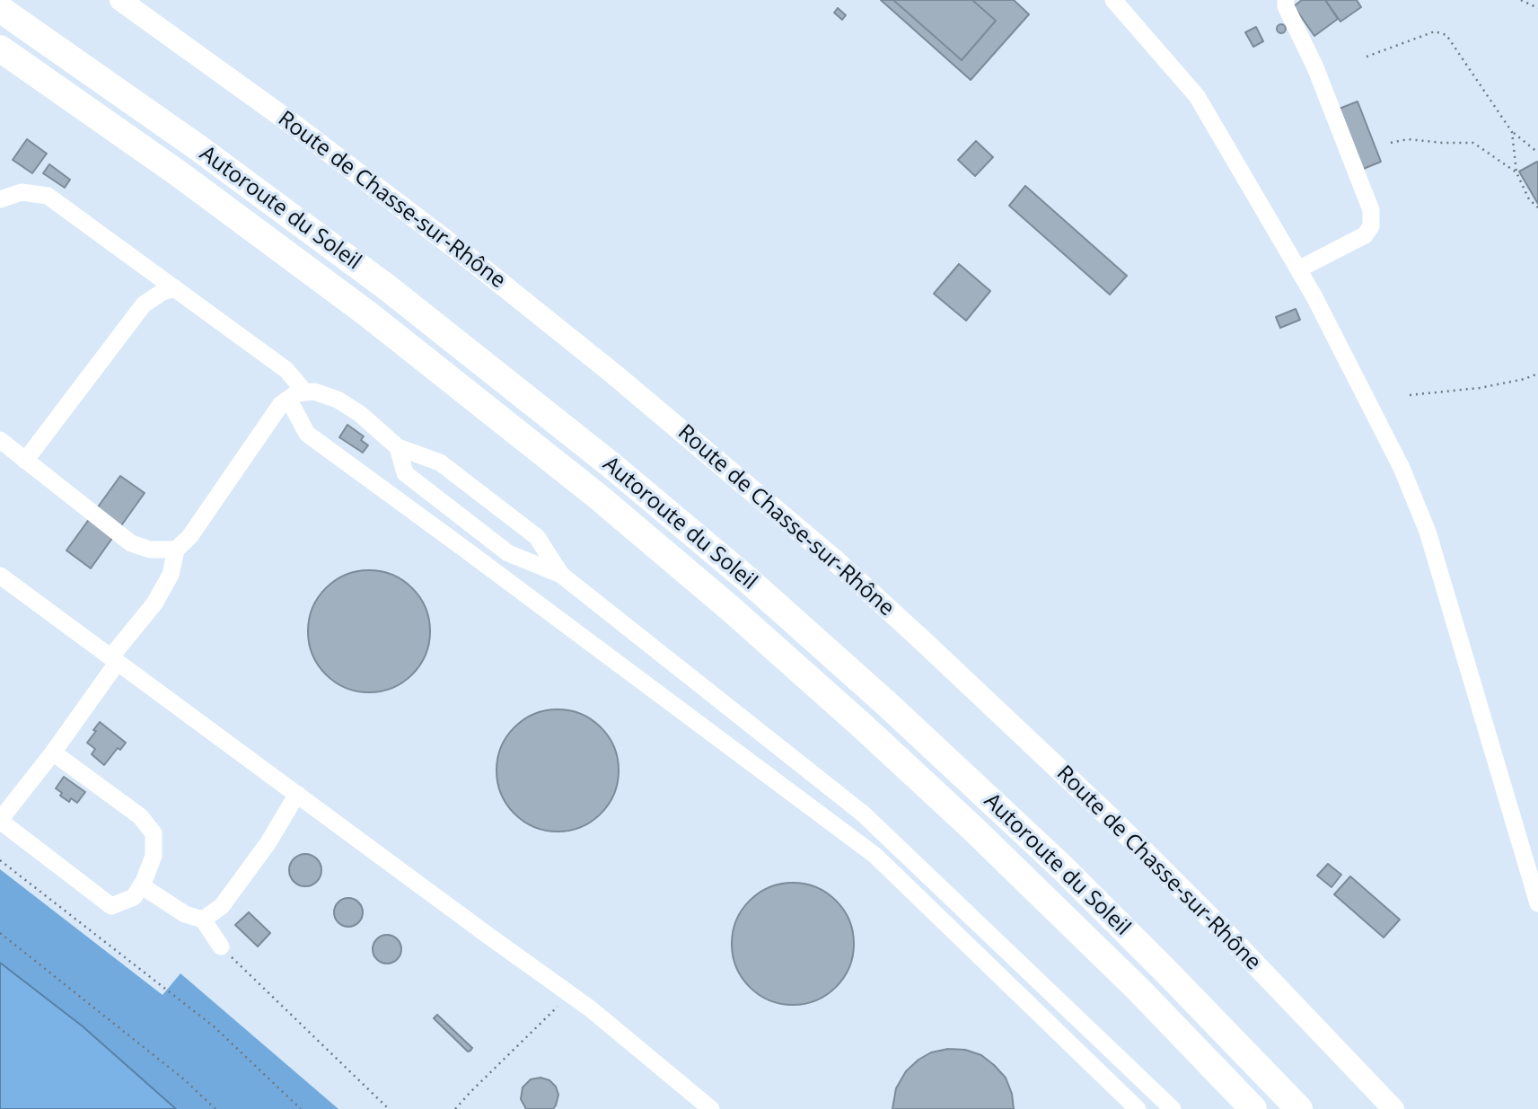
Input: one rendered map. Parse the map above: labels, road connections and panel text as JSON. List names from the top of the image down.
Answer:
{
  "streets": {
    "highway": ["Autoroute du Soleil"],
    "main road": ["Route de Chasse-sur-Rhône"]
  }
}
